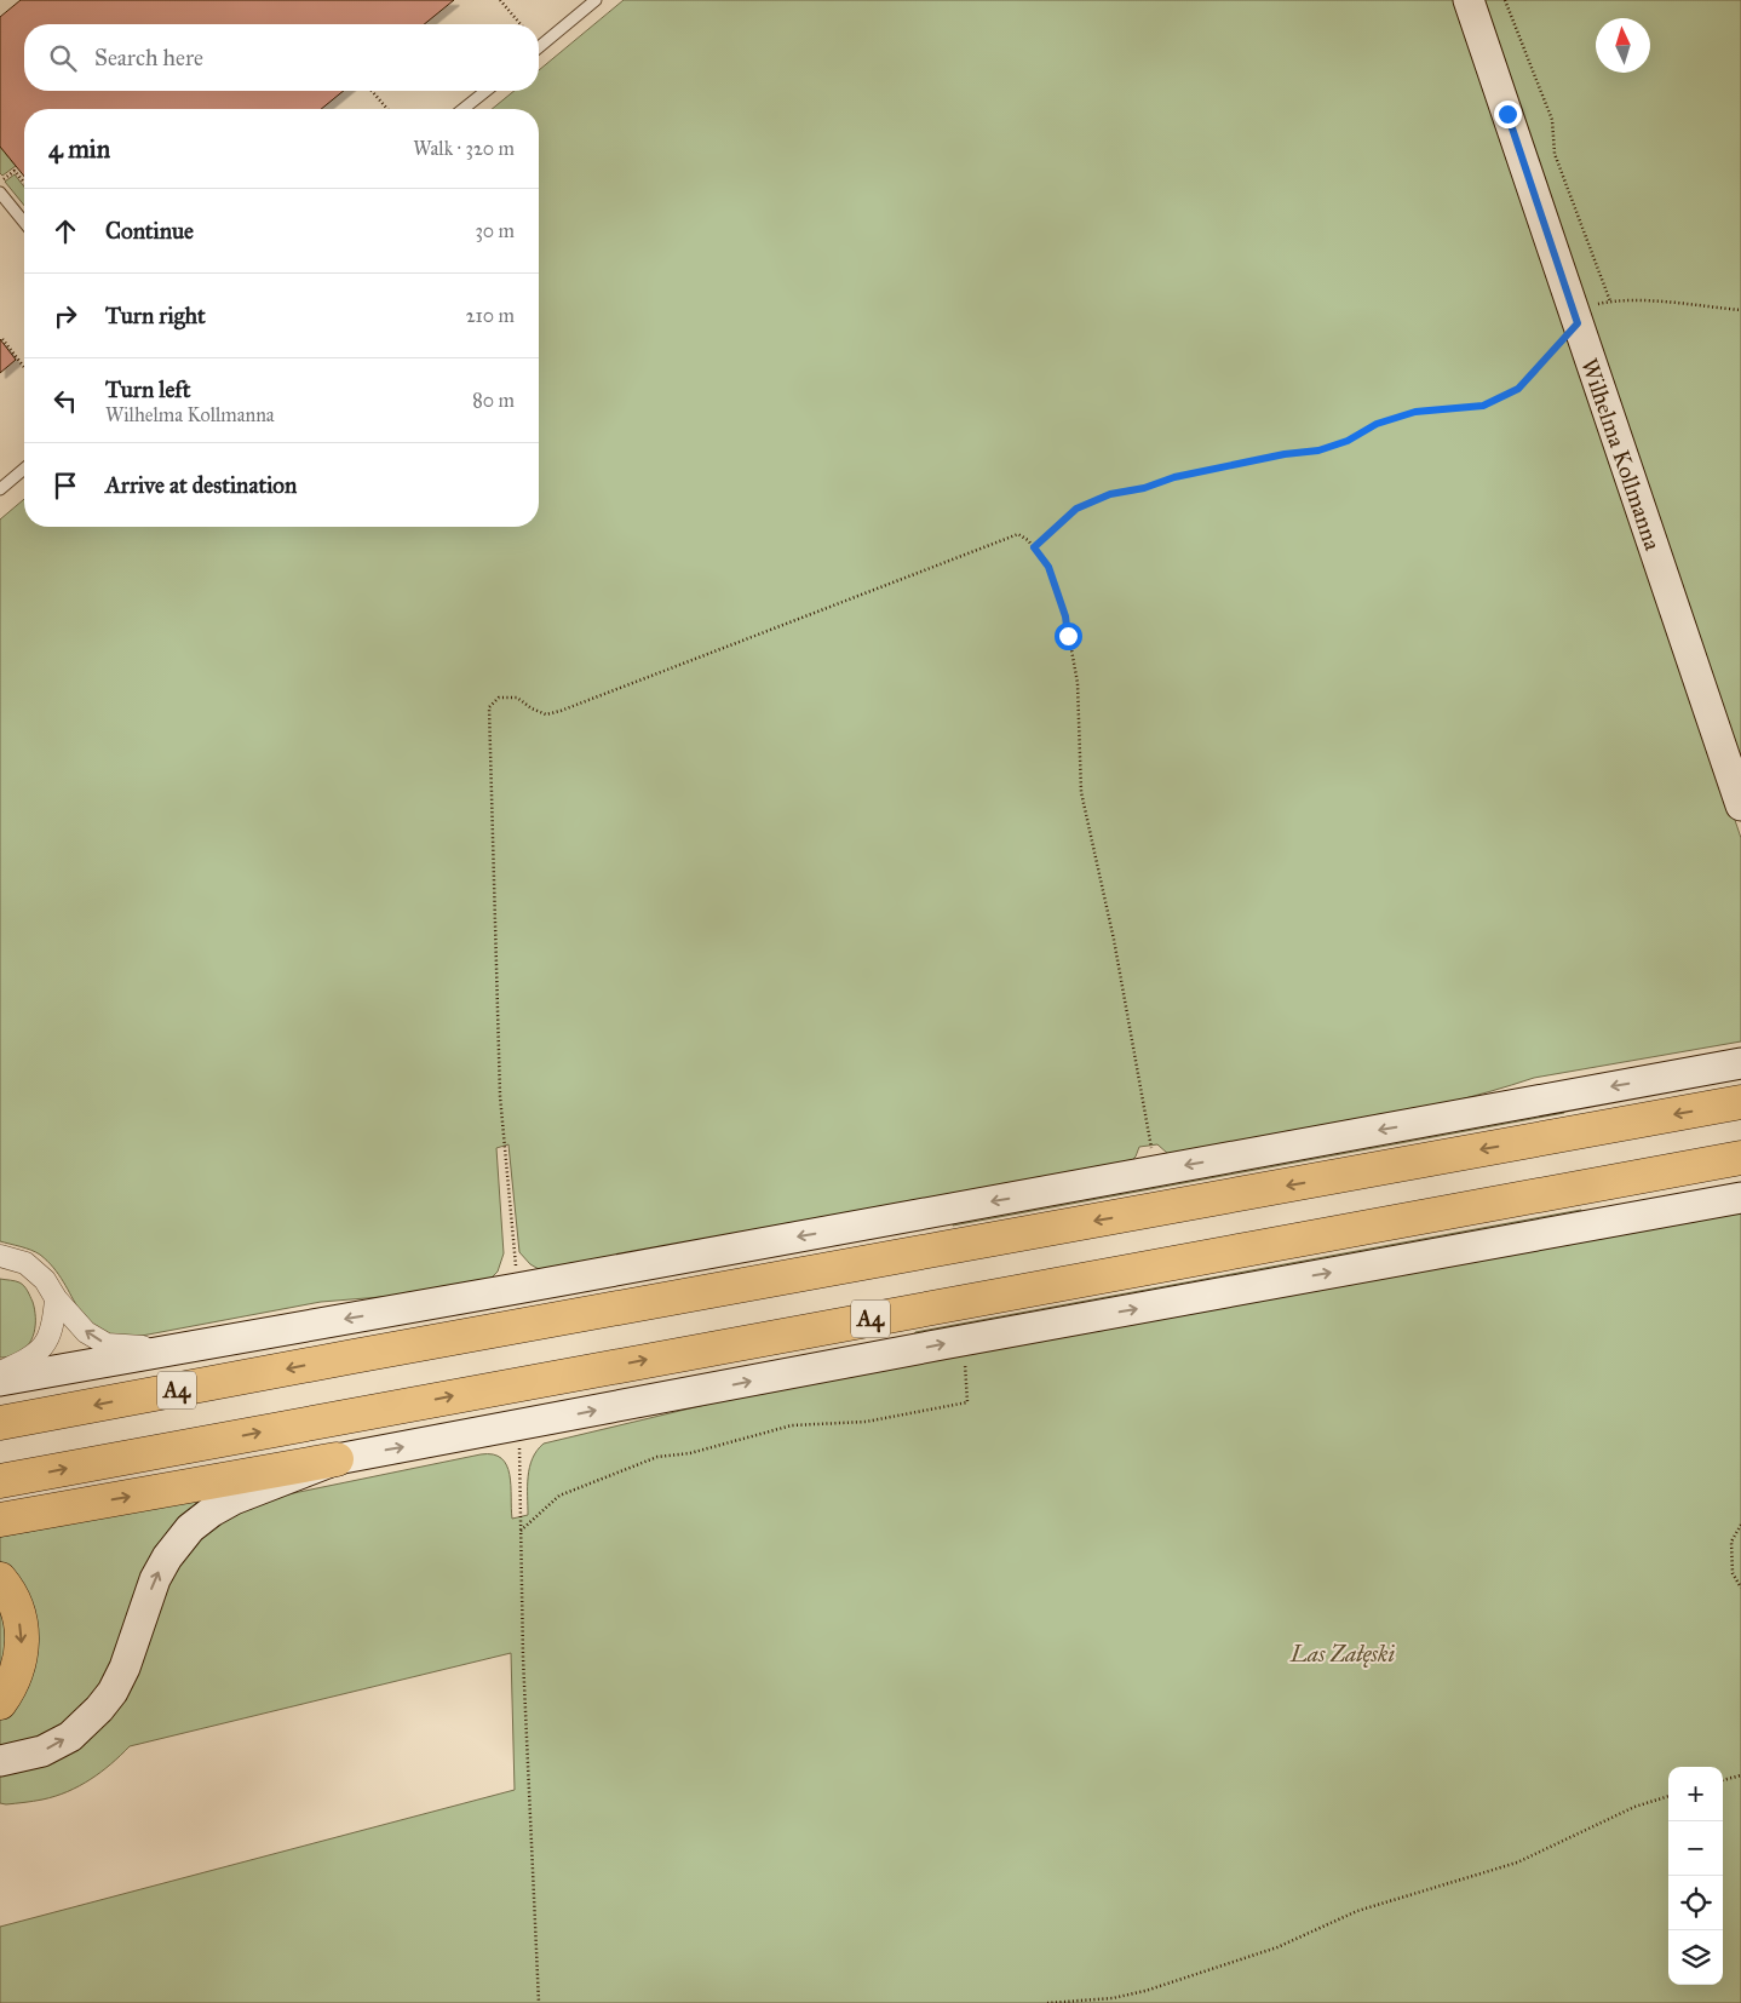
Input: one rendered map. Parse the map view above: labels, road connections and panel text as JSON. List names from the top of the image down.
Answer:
{
  "streets": {
    "highway": ["A4"],
    "street": ["Wilhelma Kollmanna"]
  },
  "parks": ["Las Załęski"],
  "north": "top",
  "page": {
    "search": "Search here",
    "heading": ["4 min", "Walk · 320 m"],
    "list": [
      ["Continue", "30 m"],
      ["Turn right", "210 m"],
      ["Turn left", "Wilhelma Kollmanna", "80 m"],
      "Arrive at destination"
    ],
    "map_buttons": ["+", "−"]
  }
}
